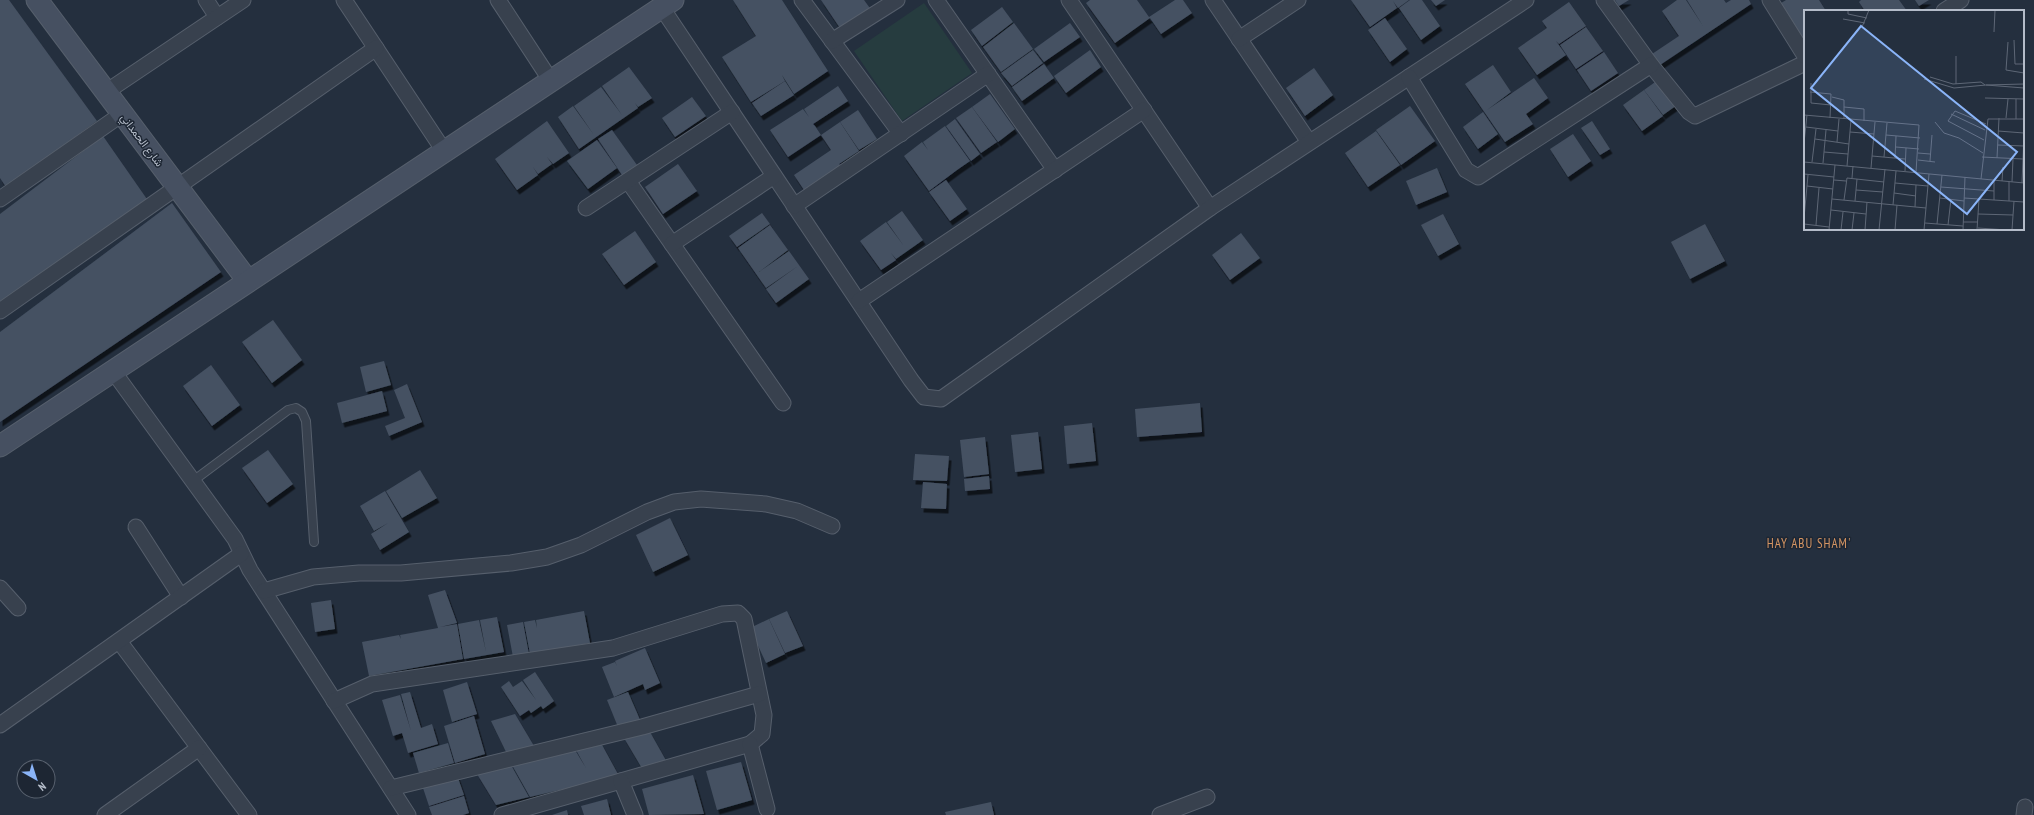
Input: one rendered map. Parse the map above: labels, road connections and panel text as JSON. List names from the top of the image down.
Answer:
{
  "streets": {
    "street": ["شارع الحمداني"]
  },
  "districts": ["HAY ABU SHAM'"],
  "north": "bottom right"
}
